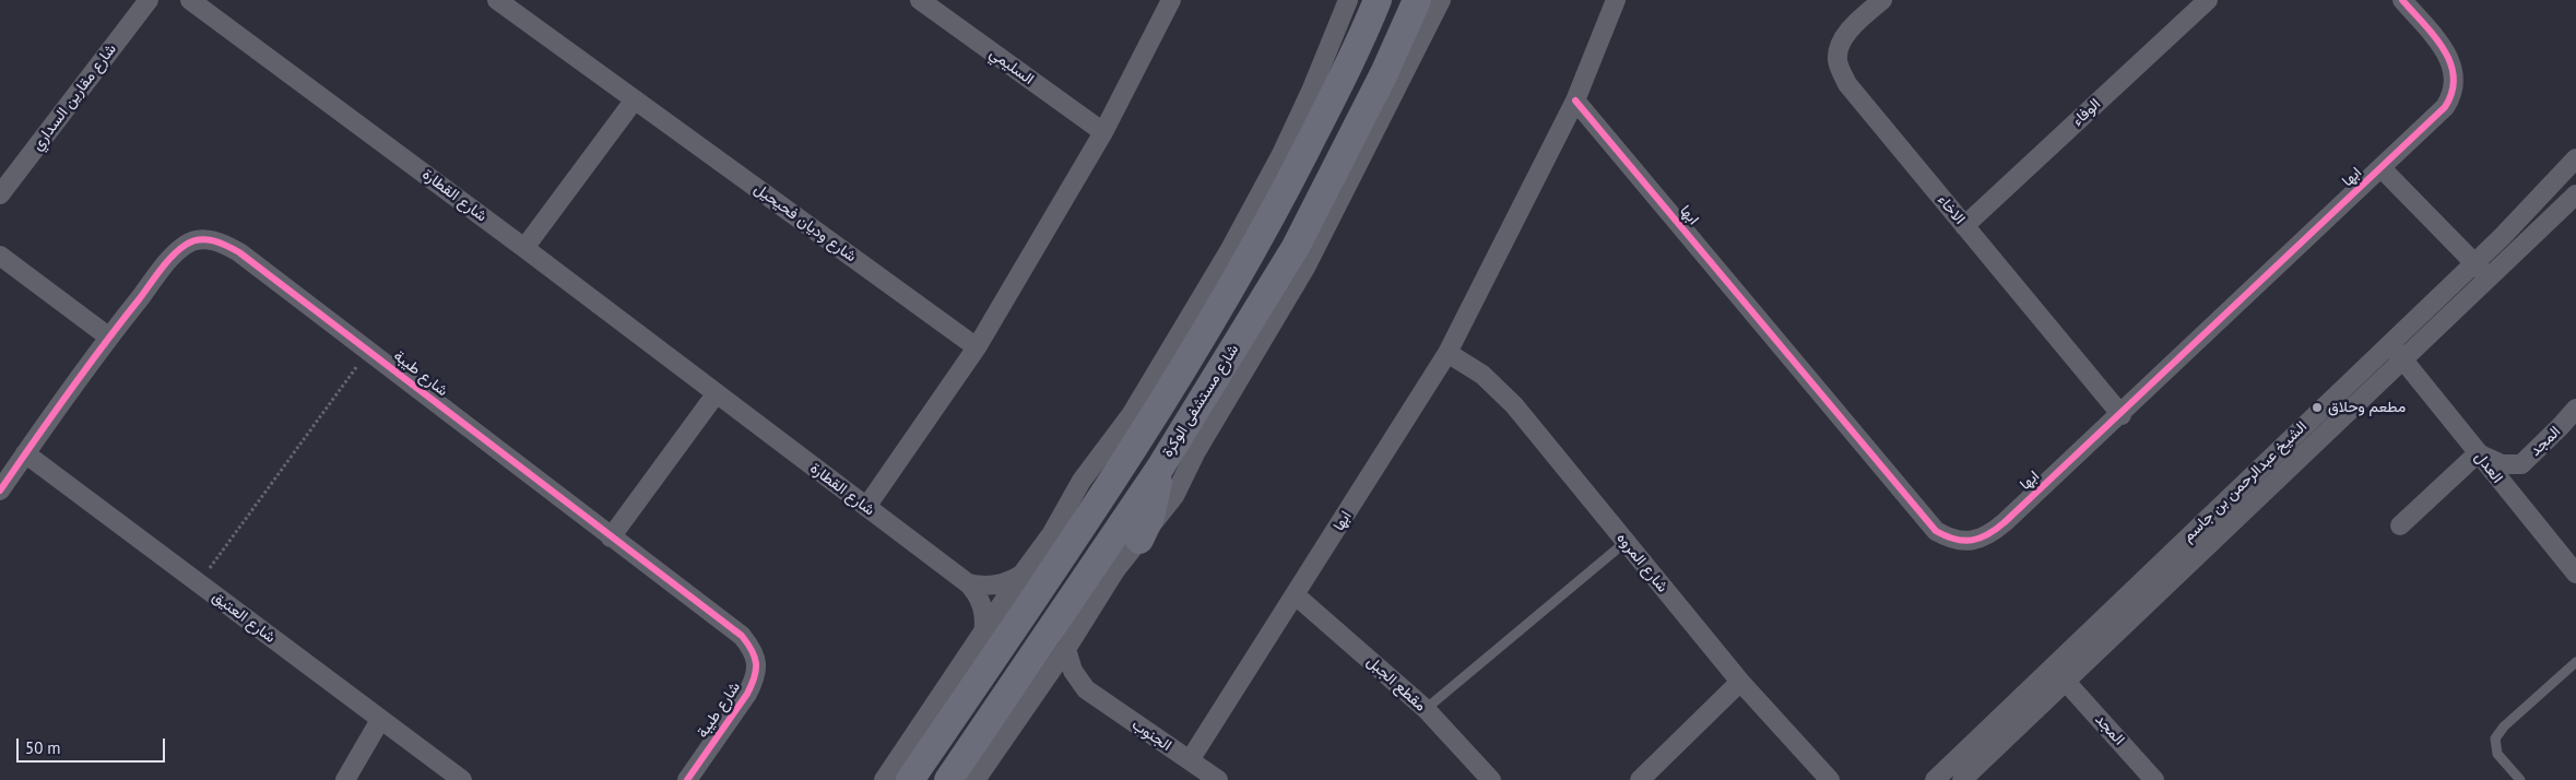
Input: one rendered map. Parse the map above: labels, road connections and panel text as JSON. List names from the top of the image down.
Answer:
{
  "streets": {
    "street": [
      "السليمي",
      "شارع مقارين السداري",
      "الوفاء",
      "ابها",
      "شارع القطارة",
      "الاخاء",
      "شارع وديان فحيحيل",
      "شارع طيبة",
      "شارع مستشفى الوكرة",
      "المجد",
      "العدل",
      "الشيخ عبدالرحمن بن جاسم",
      "شارع المروه",
      "شارع العتيق",
      "مقطع الجبل",
      "الجنوب"
    ]
  },
  "crossings": [
    ["الوفاء", "الاخاء"],
    ["ابها", "الاخاء"],
    ["ابها", "الشيخ عبدالرحمن بن جاسم"],
    ["ابها", "شارع المروه"],
    ["ابها", "مقطع الجبل"],
    ["ابها", "الجنوب"],
    ["شارع طيبة", "شارع العتيق"],
    ["شارع مستشفى الوكرة", "الجنوب"],
    ["المجد", "العدل"],
    ["المجد", "الشيخ عبدالرحمن بن جاسم"],
    ["العدل", "الشيخ عبدالرحمن بن جاسم"]
  ],
  "places": ["مطعم وحلاق"],
  "scale_bar": "50 m"
}
